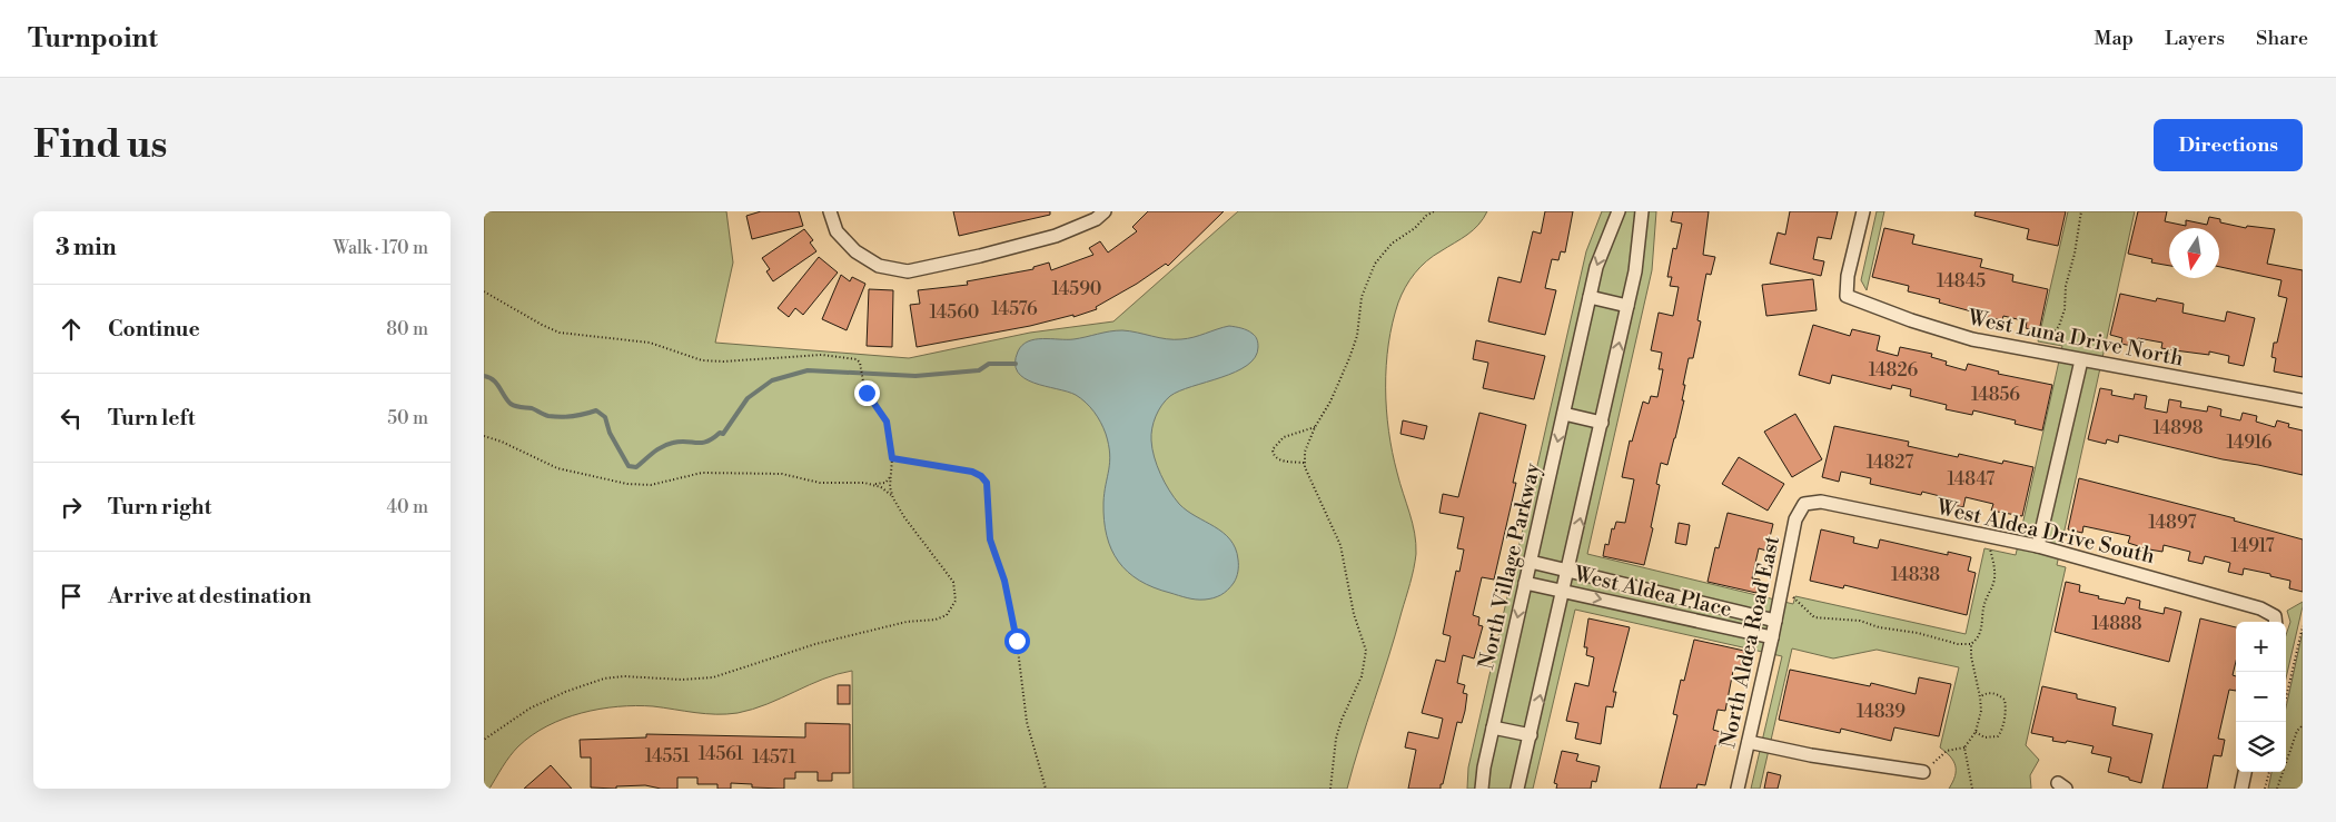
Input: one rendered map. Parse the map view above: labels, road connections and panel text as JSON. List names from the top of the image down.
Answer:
{
  "streets": {
    "street": [
      "West Luna Drive North",
      "West Aldea Drive South",
      "North Village Parkway",
      "West Aldea Place",
      "North Aldea Road East"
    ]
  },
  "crossings": [
    ["West Aldea Drive South", "North Aldea Road East"],
    ["North Village Parkway", "West Aldea Place"],
    ["West Aldea Place", "North Aldea Road East"]
  ],
  "house_numbers": [
    "14845",
    "14590",
    "14576",
    "14560",
    "14826",
    "14856",
    "14898",
    "14916",
    "14827",
    "14847",
    "14897",
    "14917",
    "14838",
    "14888",
    "14839",
    "14561",
    "14551",
    "14571"
  ],
  "north": "bottom",
  "page": {
    "header": "Turnpoint",
    "nav": ["Map", "Layers", "Share"],
    "buttons": "Directions",
    "title": "Find us",
    "heading": ["3 min", "Walk · 170 m"],
    "list": [
      ["Continue", "80 m"],
      ["Turn left", "50 m"],
      ["Turn right", "40 m"],
      "Arrive at destination"
    ],
    "map_buttons": ["+", "−"]
  }
}
